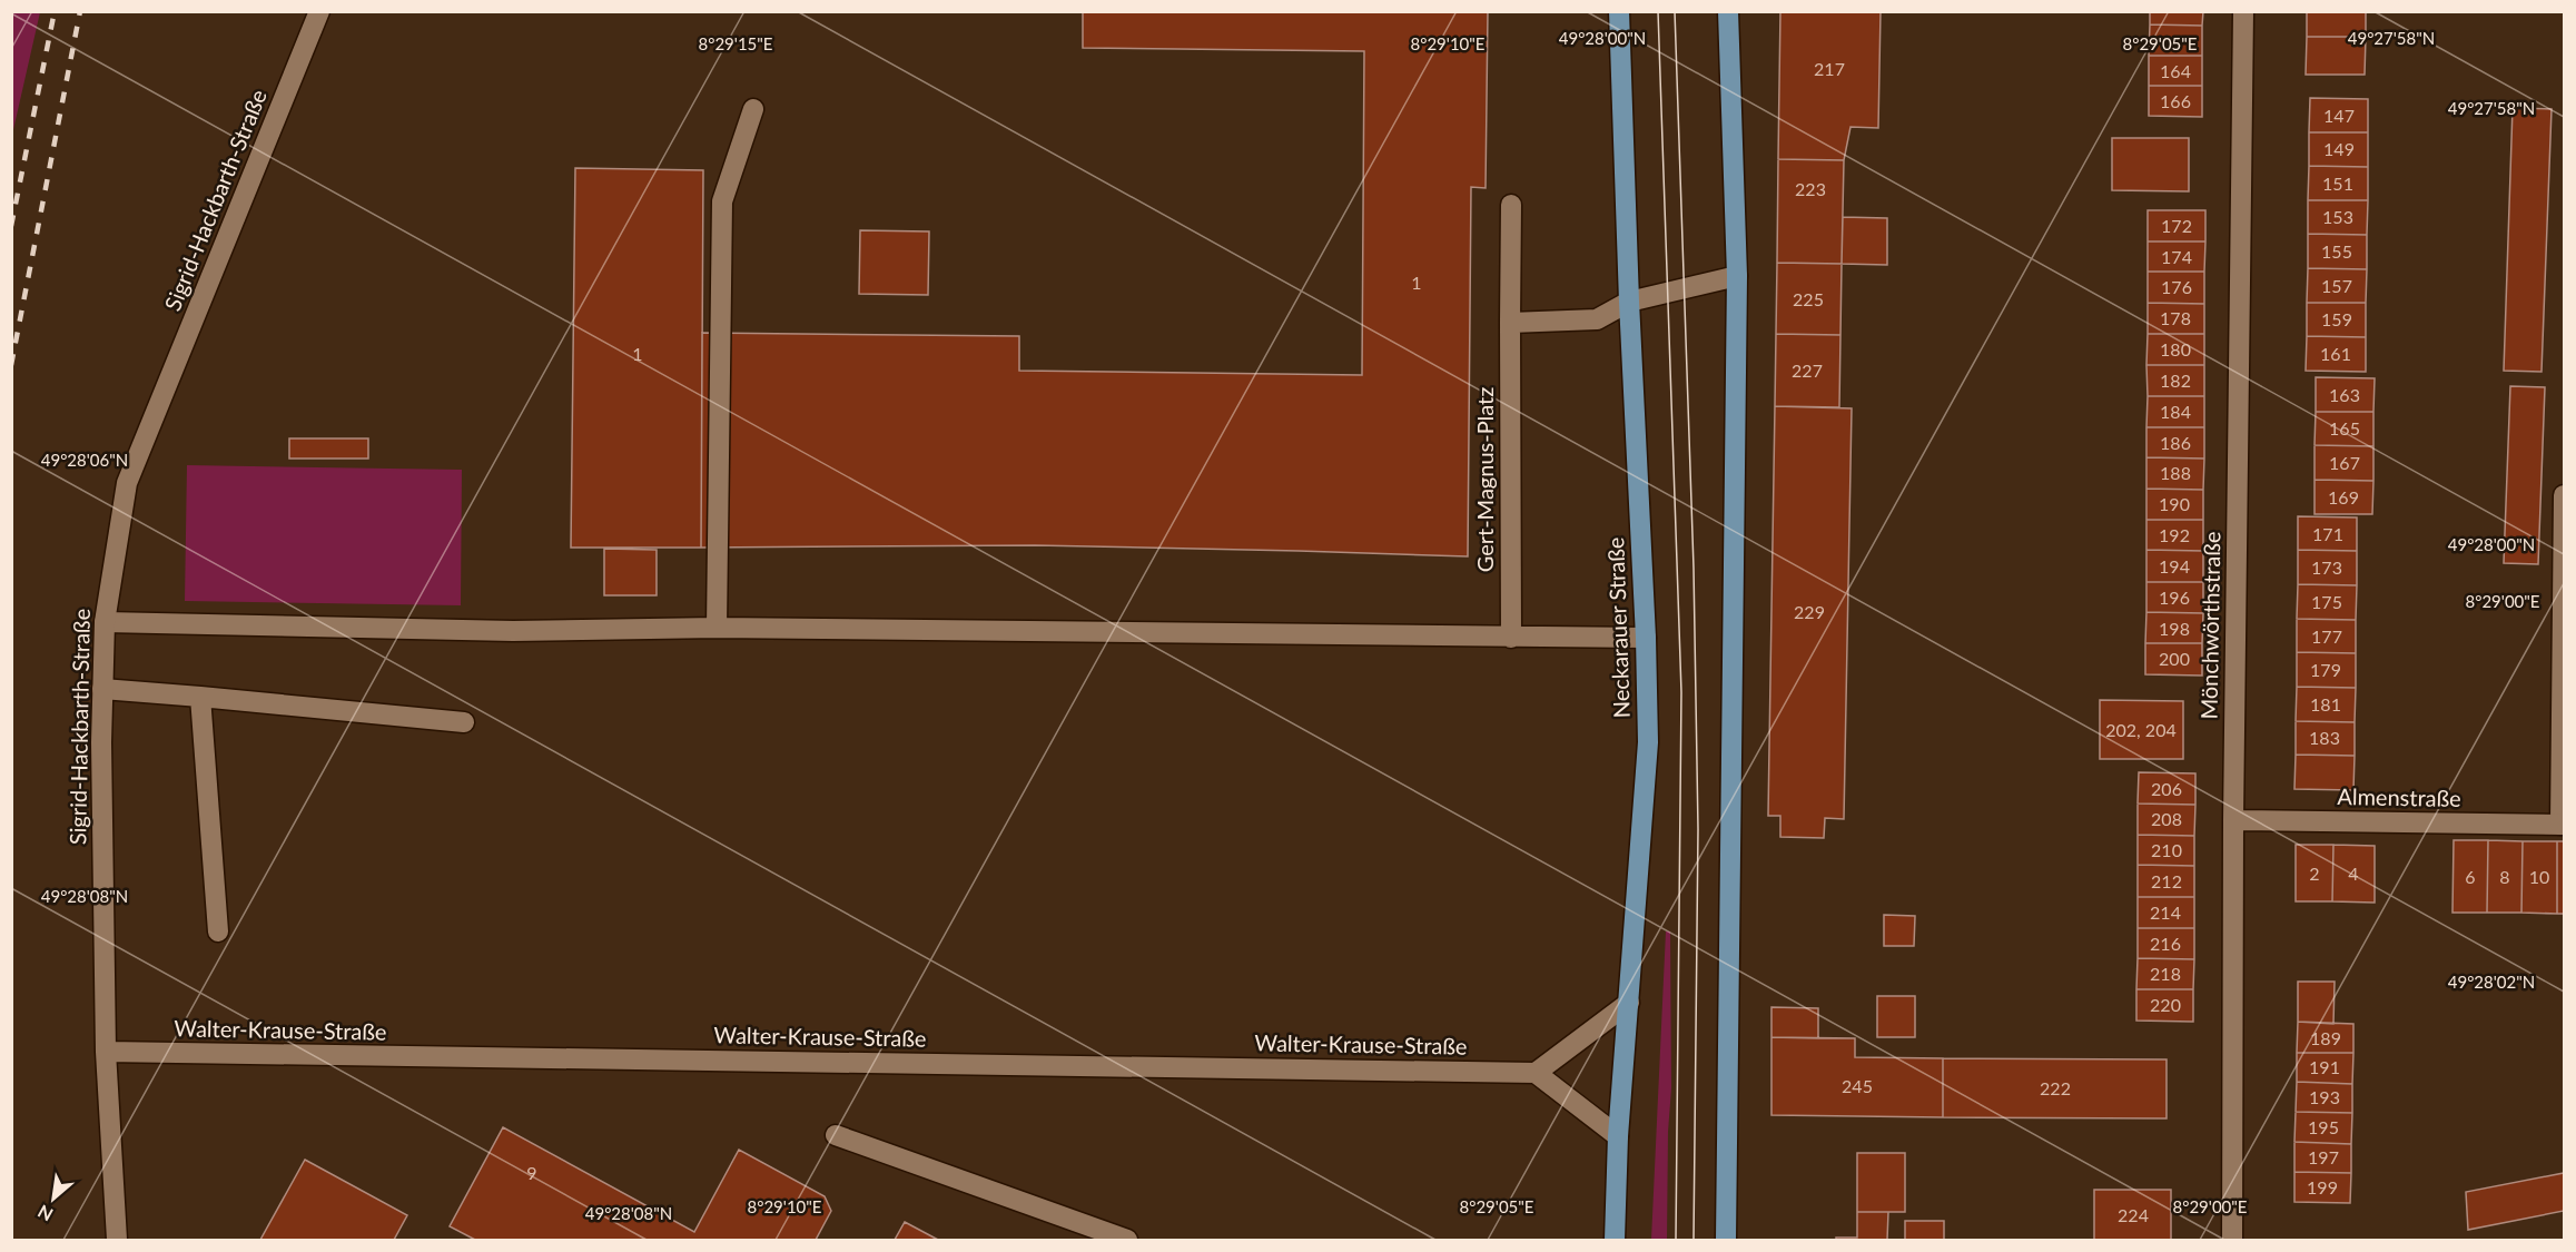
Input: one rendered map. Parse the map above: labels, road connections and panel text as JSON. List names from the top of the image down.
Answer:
{
  "streets": {
    "main road": ["Neckarauer Straße"],
    "street": [
      "Sigrid-Hackbarth-Straße",
      "Gert-Magnus-Platz",
      "Mönchwörthstraße",
      "Almenstraße",
      "Walter-Krause-Straße"
    ]
  },
  "crossings": [
    ["Sigrid-Hackbarth-Straße", "Walter-Krause-Straße"],
    ["Mönchwörthstraße", "Almenstraße"]
  ],
  "house_numbers": [
    "217",
    "164",
    "166",
    "147",
    "149",
    "151",
    "223",
    "153",
    "172",
    "155",
    "174",
    "1",
    "157",
    "176",
    "225",
    "178",
    "159",
    "180",
    "1",
    "161",
    "227",
    "182",
    "163",
    "184",
    "165",
    "186",
    "167",
    "188",
    "169",
    "190",
    "171",
    "192",
    "194",
    "173",
    "196",
    "175",
    "229",
    "198",
    "177",
    "200",
    "179",
    "181",
    "202, 204",
    "183",
    "206",
    "208",
    "210",
    "2",
    "4",
    "6",
    "8",
    "10",
    "212",
    "214",
    "216",
    "218",
    "220",
    "189",
    "191",
    "245",
    "222",
    "193",
    "195",
    "197",
    "9",
    "199",
    "224"
  ],
  "north": "bottom left",
  "coordinates": [
    "49°27'58\"N",
    "49°28'00\"N",
    "8°29'15\"E",
    "8°29'10\"E",
    "8°29'05\"E",
    "49°28'06\"N",
    "8°29'00\"E",
    "49°28'08\"N",
    "49°28'02\"N"
  ]
}
